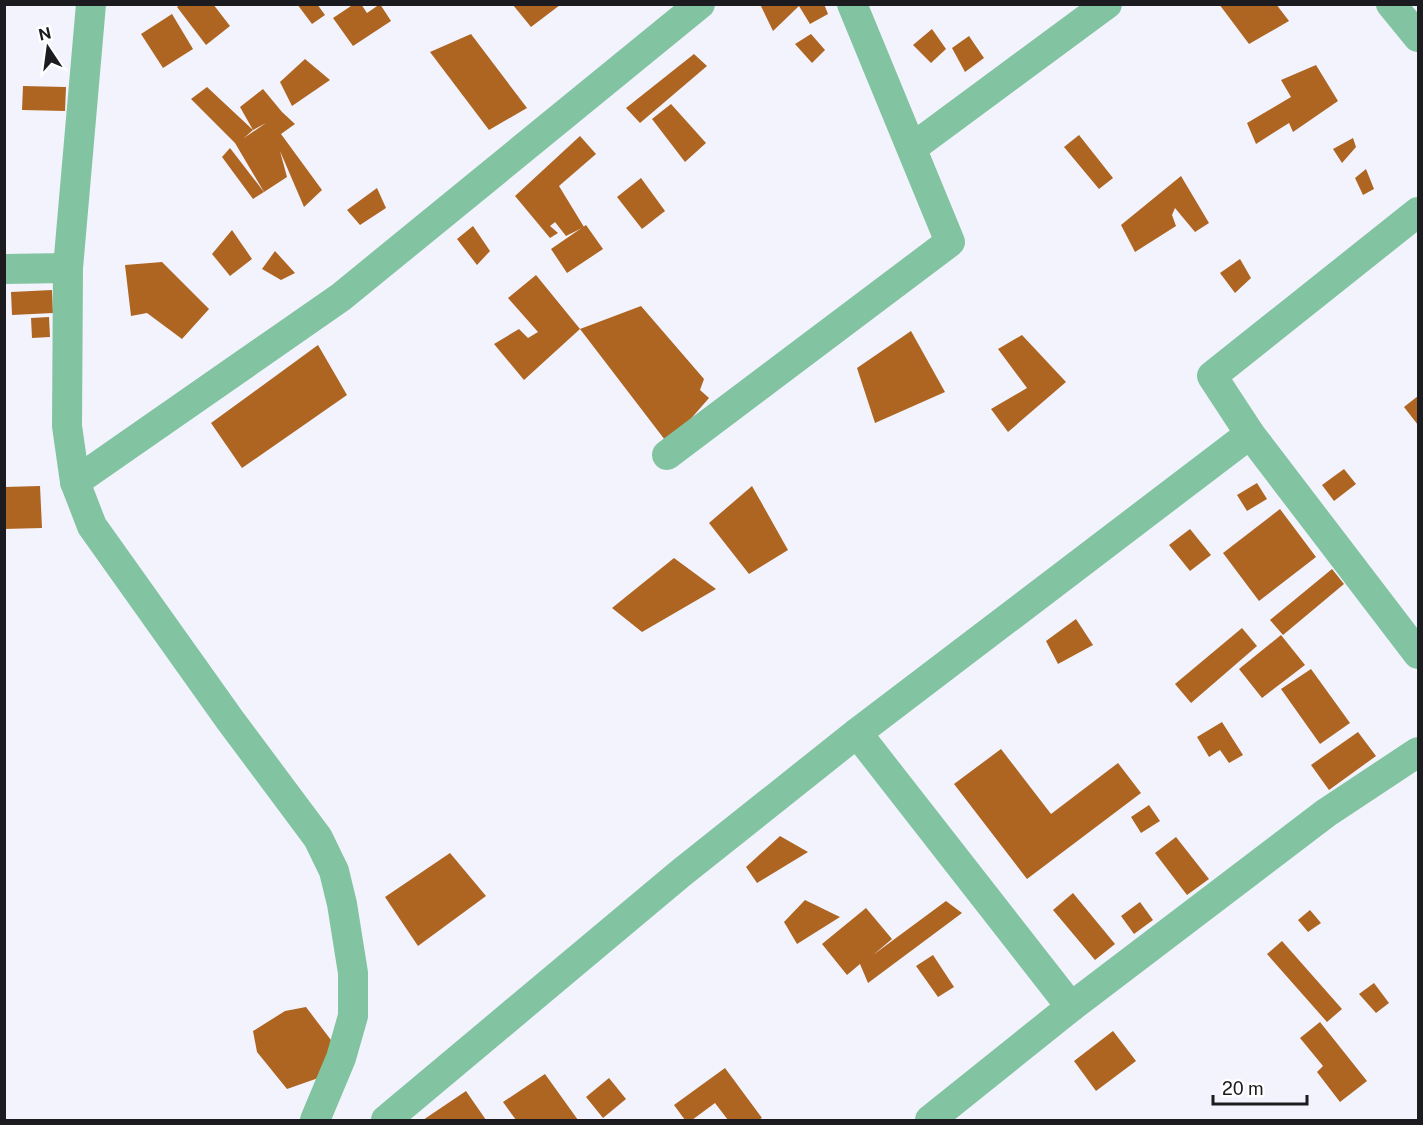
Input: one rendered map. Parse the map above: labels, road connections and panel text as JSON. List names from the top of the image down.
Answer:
{
  "scale_bar": "20 m",
  "north": "top"
}
